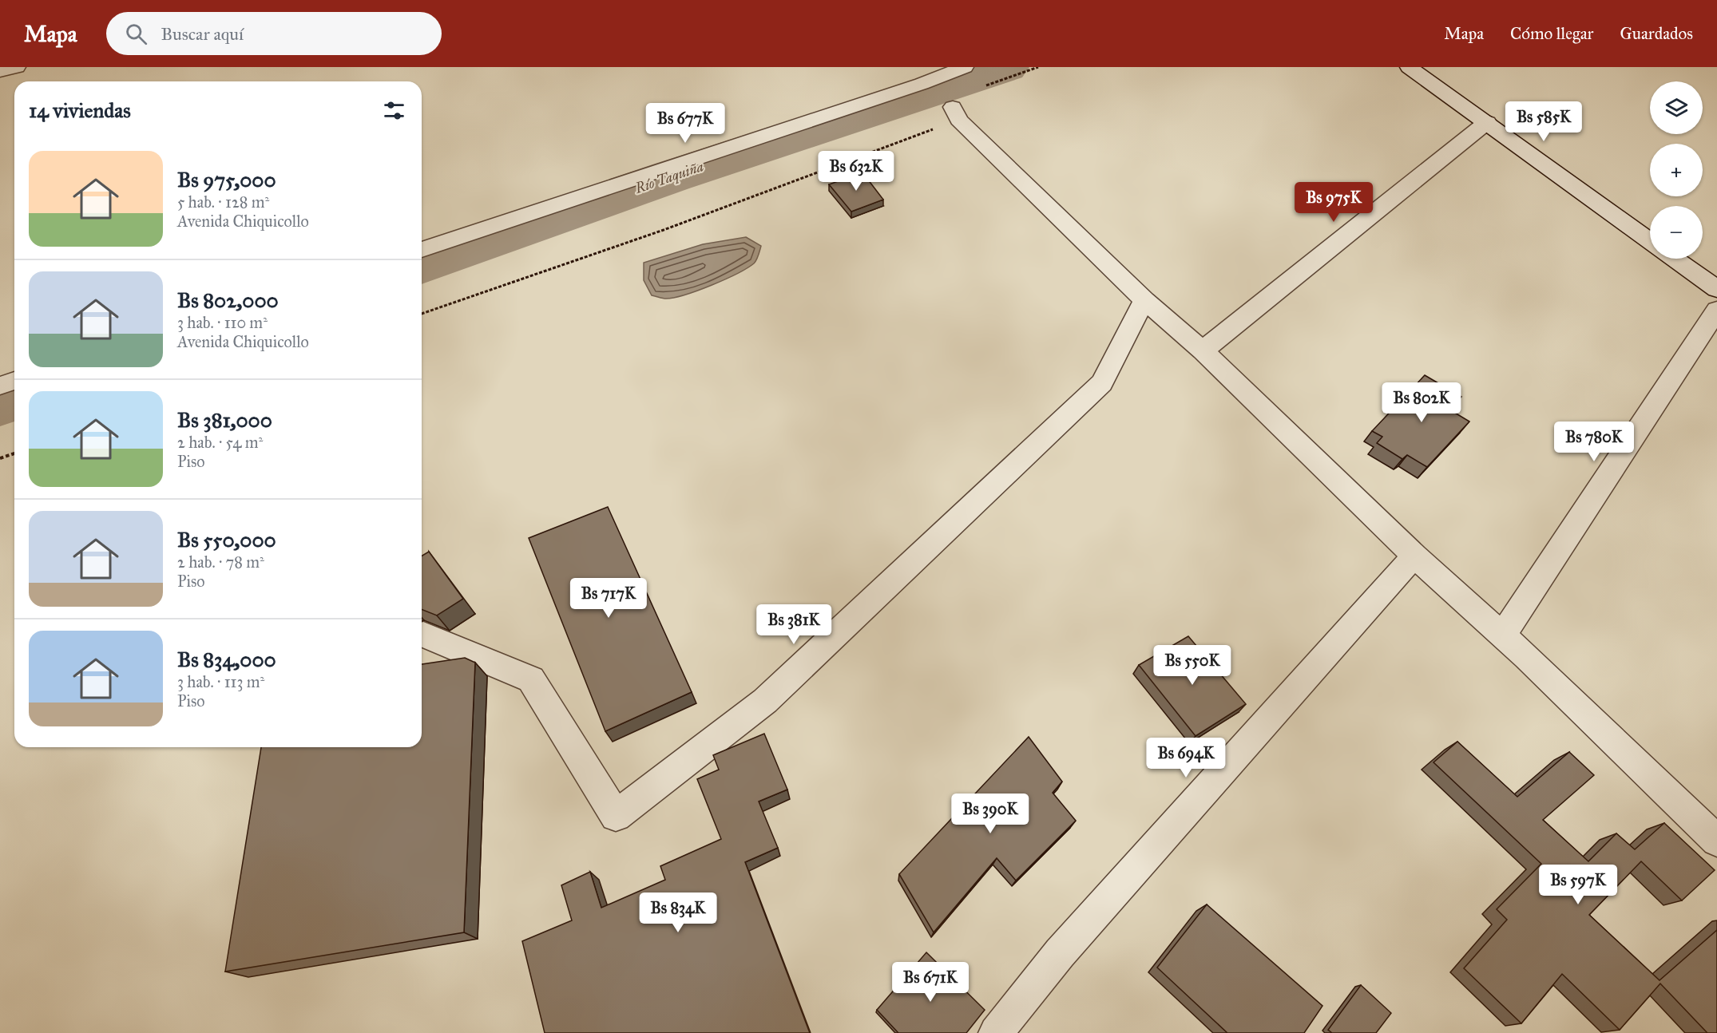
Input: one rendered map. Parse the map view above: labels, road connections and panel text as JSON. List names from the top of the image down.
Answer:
{
  "water": ["Río Taquiña"],
  "page": {
    "header": "Mapa",
    "search": "Buscar aquí",
    "nav": ["Mapa", "Cómo llegar", "Guardados"],
    "map_buttons": ["+", "−"],
    "heading": "14 viviendas",
    "price": [
      "Bs 585K",
      "Bs 677K",
      "Bs 632K",
      "Bs 975K",
      "Bs 802K",
      "Bs 780K",
      "Bs 717K",
      "Bs 381K",
      "Bs 550K",
      "Bs 694K",
      "Bs 390K",
      "Bs 597K",
      "Bs 834K",
      "Bs 671K"
    ],
    "list": [
      {
        "name": "Bs 975,000",
        "note": "5 hab. · 128 m² · Avenida Chiquicollo"
      },
      {
        "name": "Bs 802,000",
        "note": "3 hab. · 110 m² · Avenida Chiquicollo"
      },
      {
        "name": "Bs 381,000",
        "note": "2 hab. · 54 m² · Piso"
      },
      {
        "name": "Bs 550,000",
        "note": "2 hab. · 78 m² · Piso"
      },
      {
        "name": "Bs 834,000",
        "note": "3 hab. · 113 m² · Piso"
      }
    ]
  }
}
